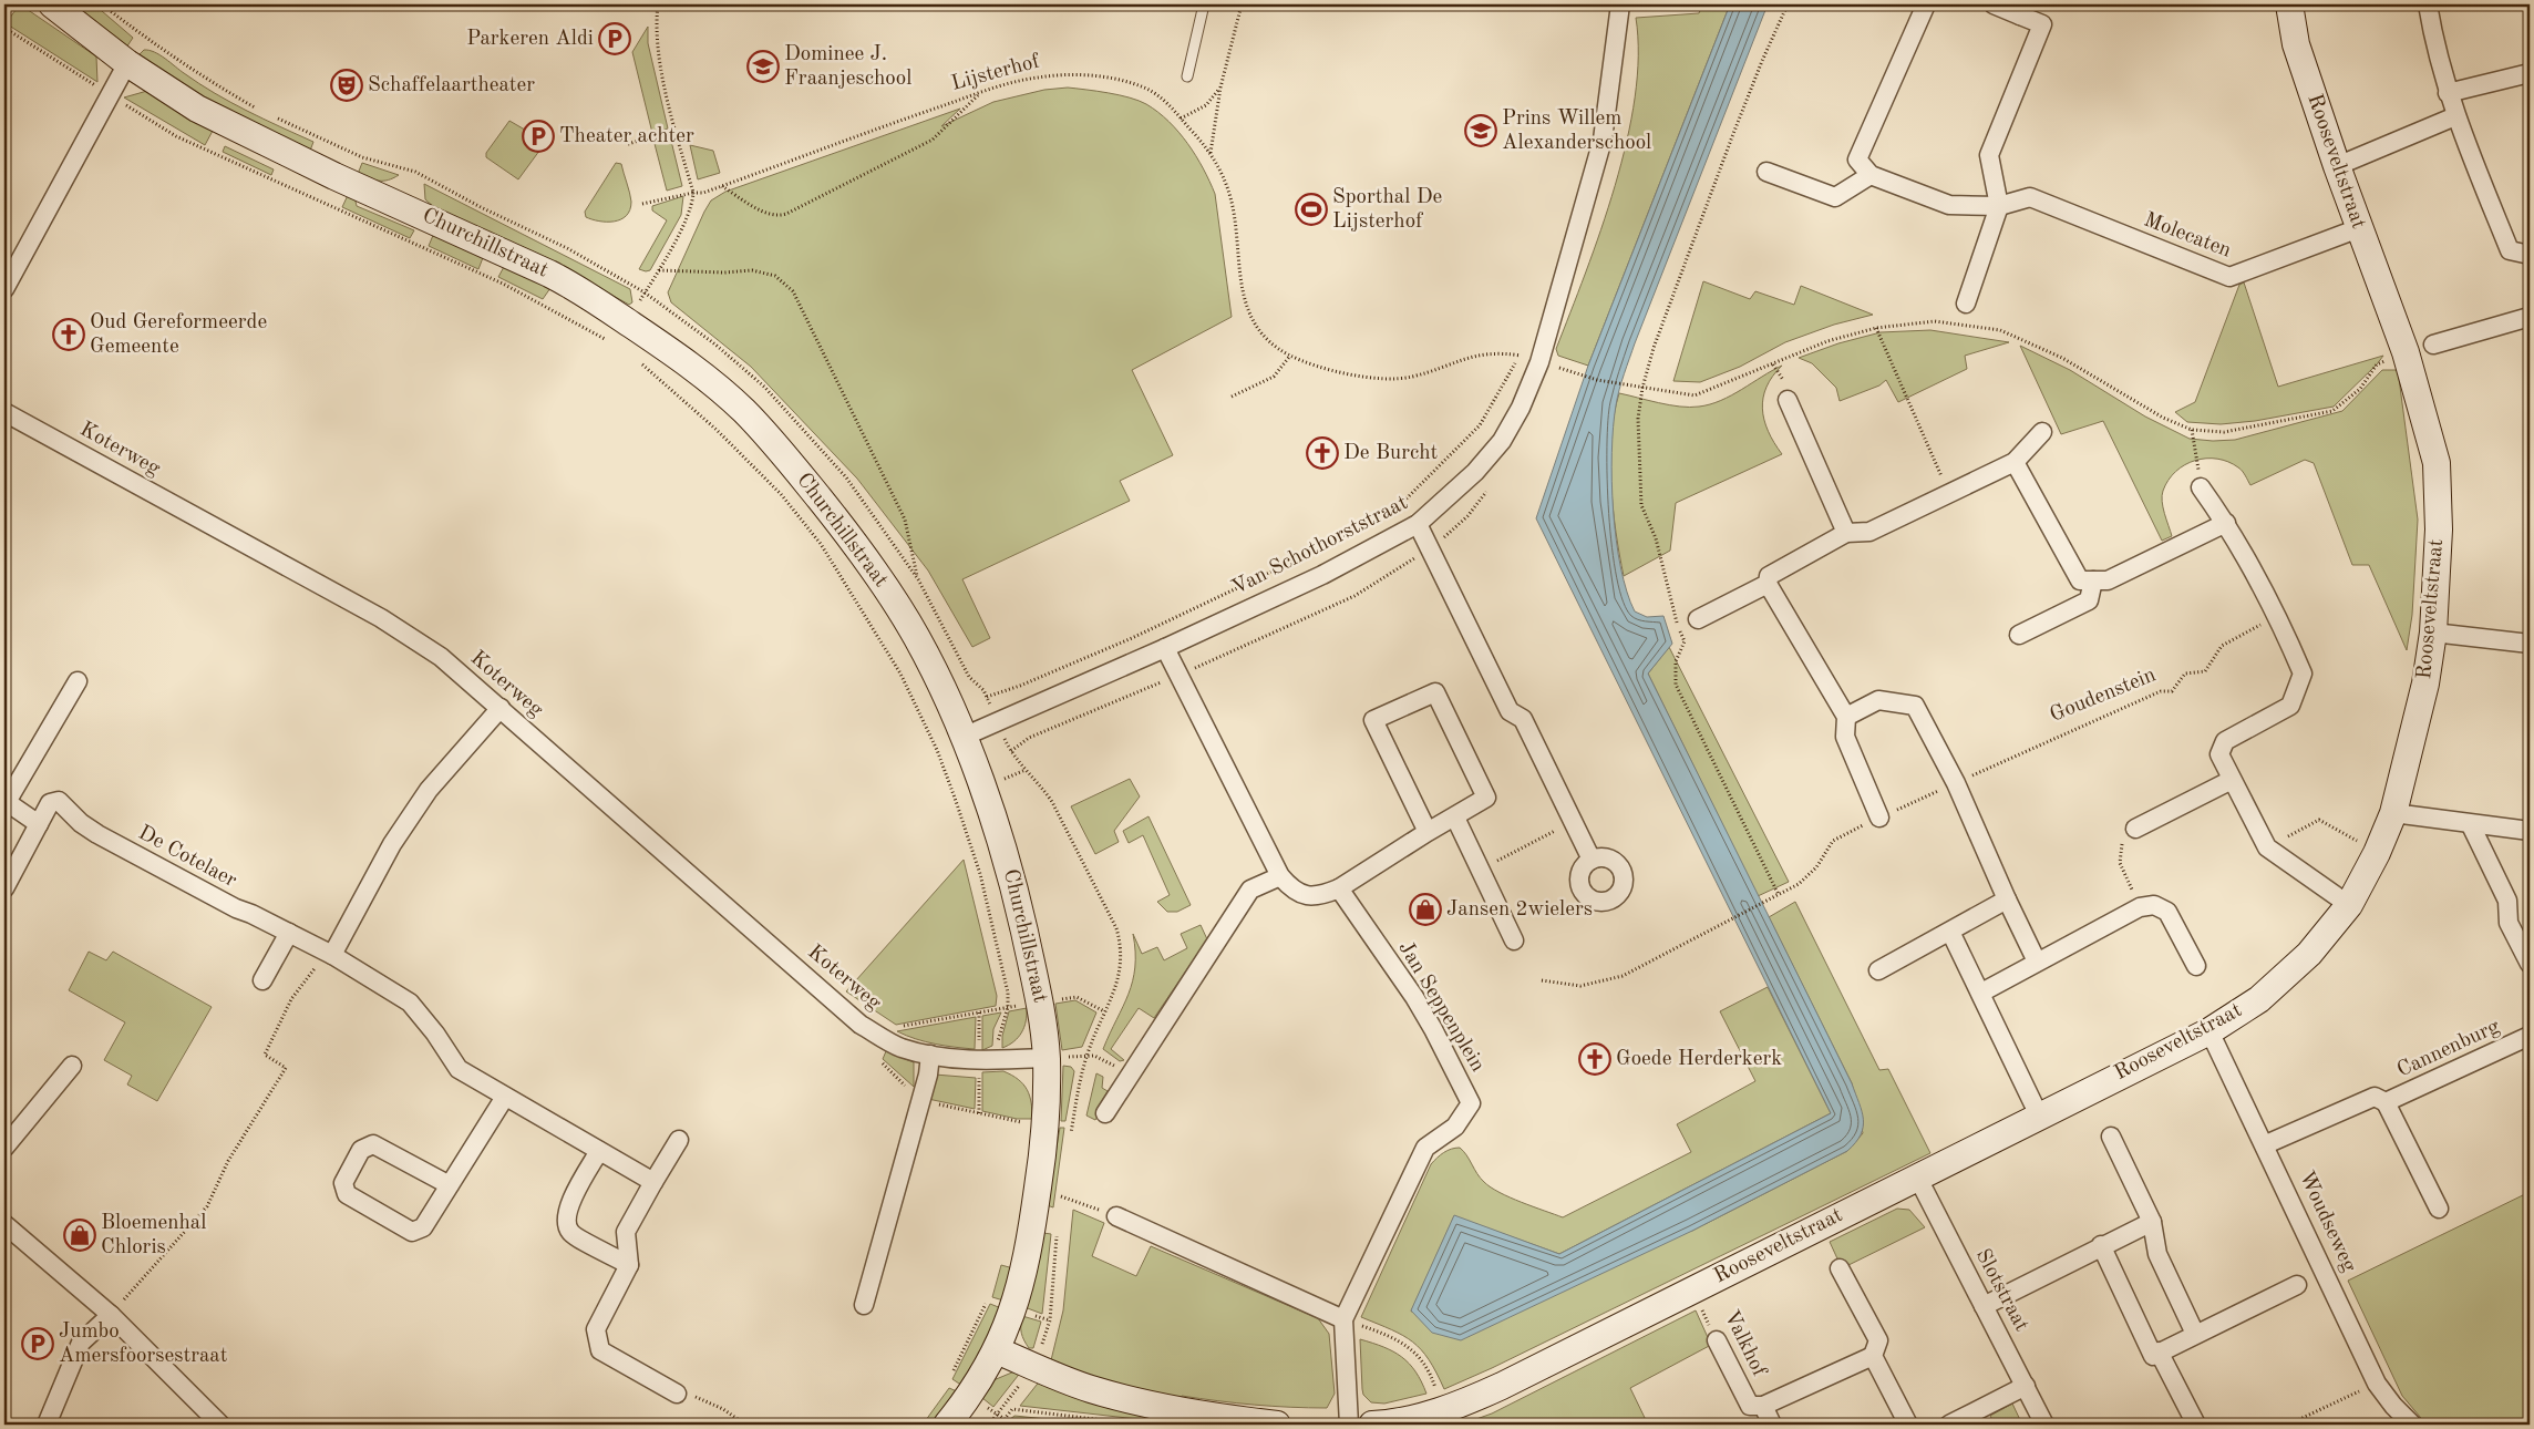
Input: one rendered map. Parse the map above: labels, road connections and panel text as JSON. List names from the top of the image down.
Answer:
{
  "streets": {
    "street": [
      "Rooseveltstraat",
      "Molecaten",
      "Churchillstraat",
      "Koterweg",
      "Van Schothorststraat",
      "De Cotelaer",
      "Jan Seppenplein",
      "Cannenburg",
      "Woudseweg",
      "Slotstraat",
      "Valkhof"
    ],
    "path": ["Lijsterhof", "Goudenstein"]
  },
  "crossings": [
    ["Rooseveltstraat", "Molecaten"],
    ["Rooseveltstraat", "Woudseweg"],
    ["Rooseveltstraat", "Slotstraat"],
    ["Rooseveltstraat", "Valkhof"],
    ["Churchillstraat", "Koterweg"],
    ["Churchillstraat", "Van Schothorststraat"],
    ["Cannenburg", "Woudseweg"]
  ],
  "places": {
    "parking": ["Parkeren Aldi", "Theater achter", "Jumbo Amersfoorsestraat"],
    "school or university": ["Dominee J. Fraanjeschool", "Prins Willem Alexanderschool"],
    "theatre": ["Schaffelaartheater"],
    "sports": ["Sporthal De Lijsterhof"],
    "church": ["Oud Gereformeerde Gemeente", "De Burcht", "Goede Herderkerk"],
    "shop": ["Jansen 2wielers", "Bloemenhal Chloris"]
  }
}
